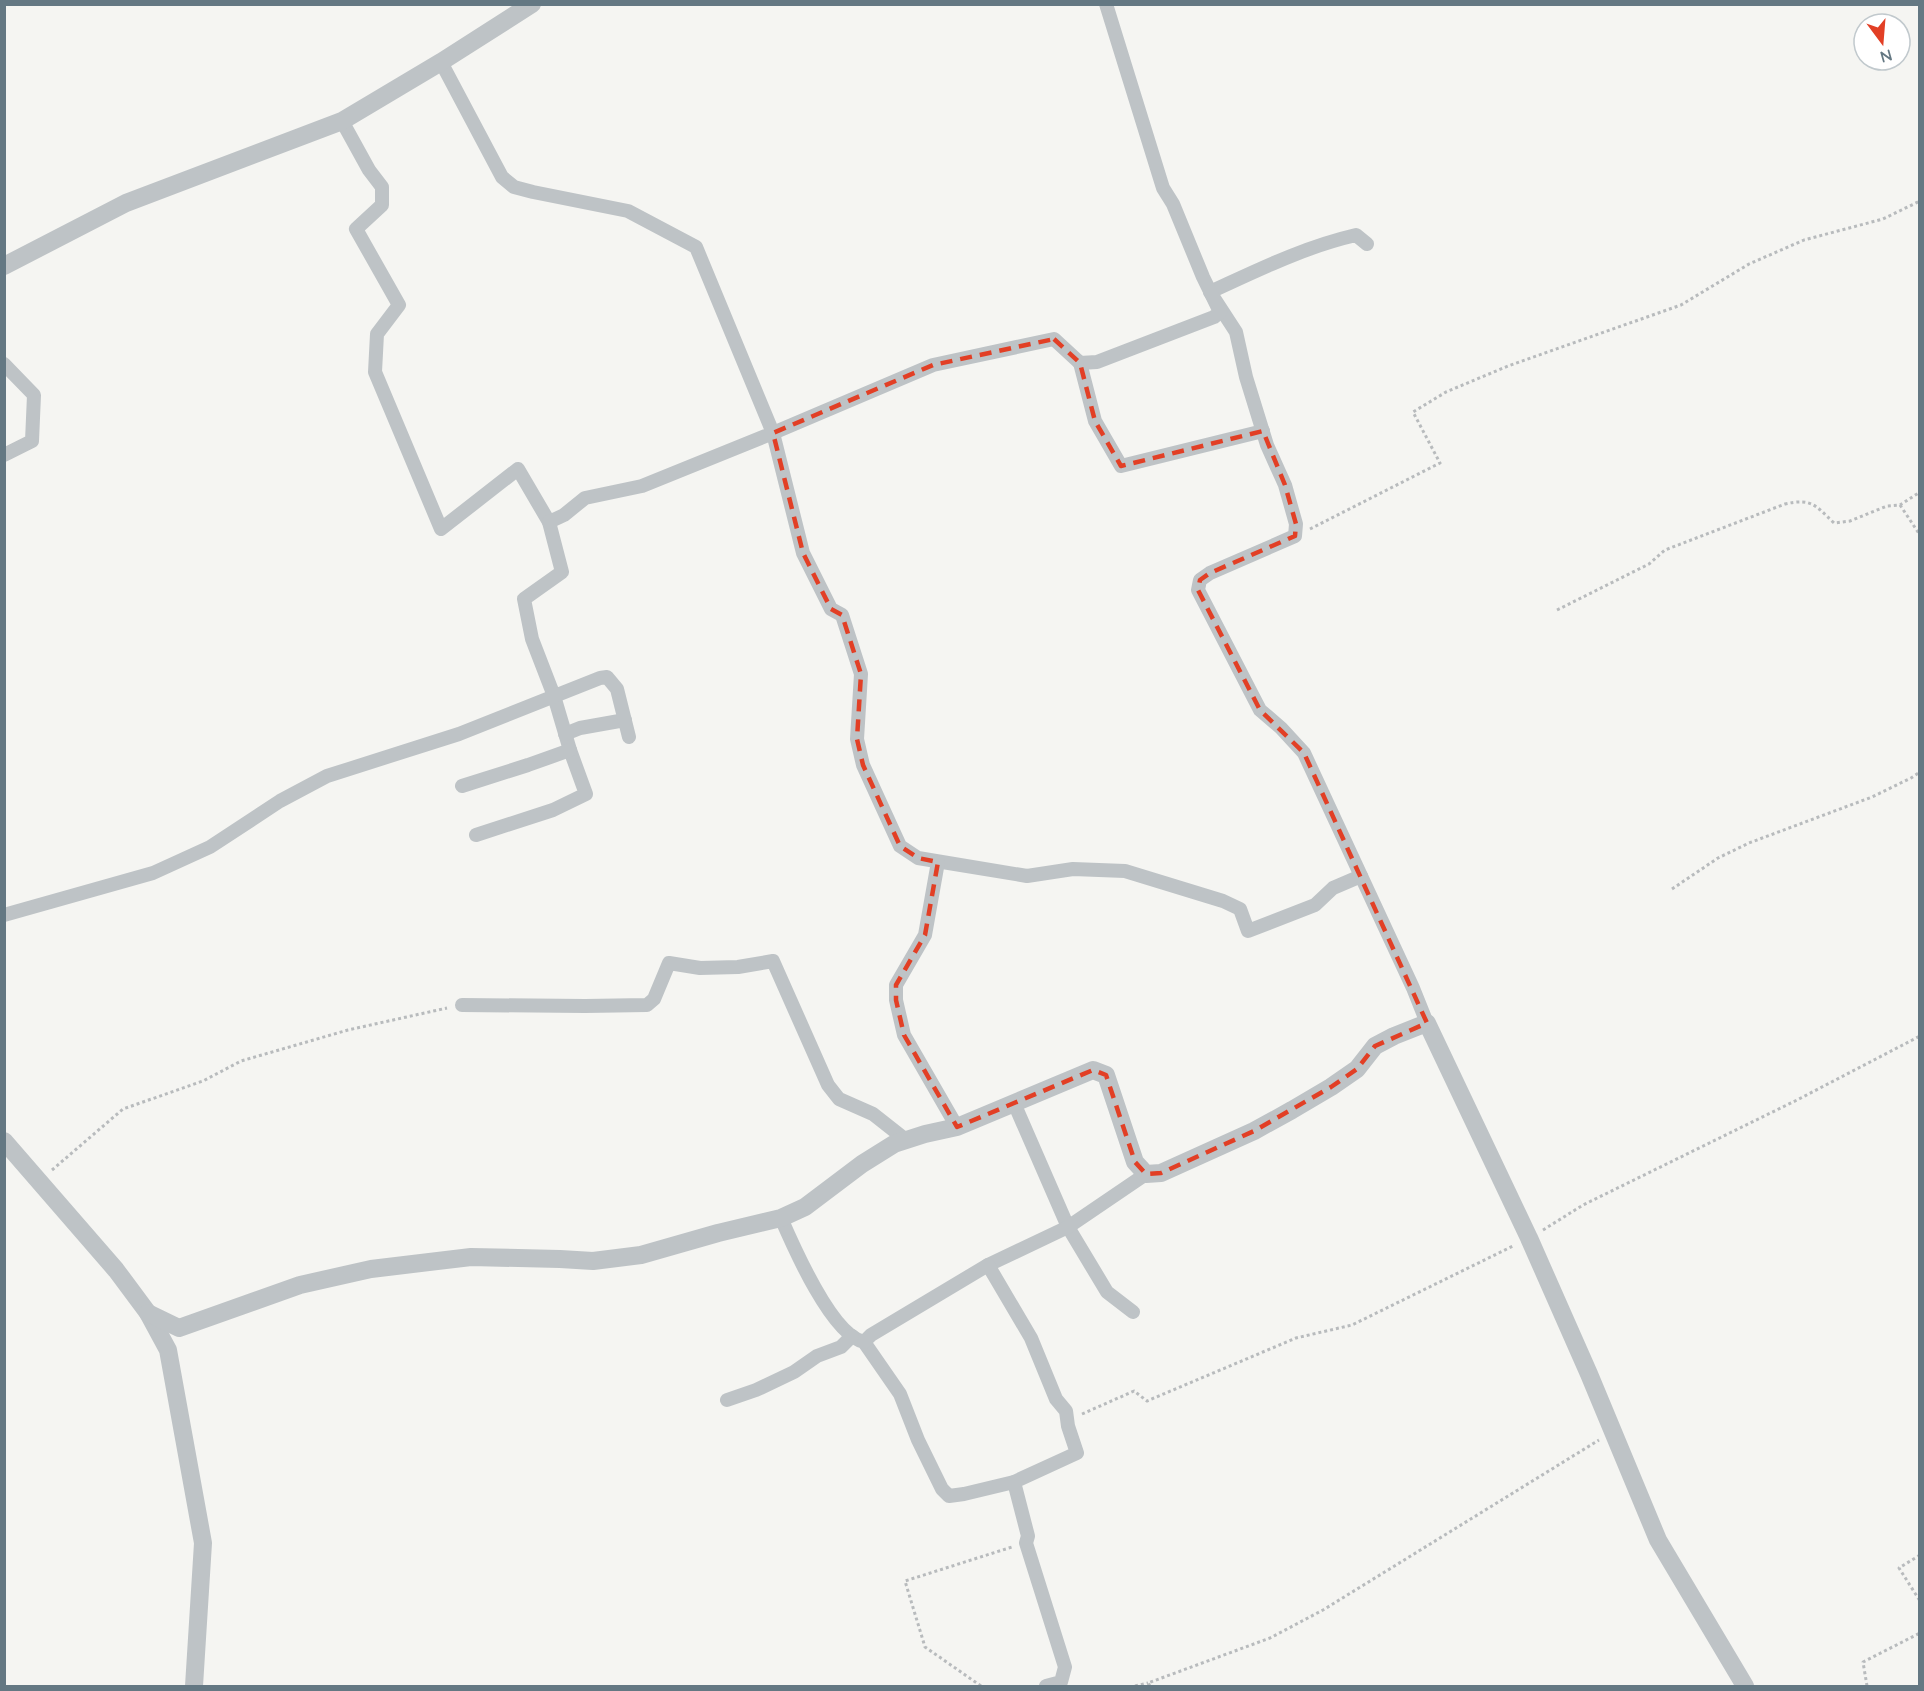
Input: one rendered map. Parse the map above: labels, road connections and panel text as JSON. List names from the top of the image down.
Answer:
{
  "north": "bottom"
}
